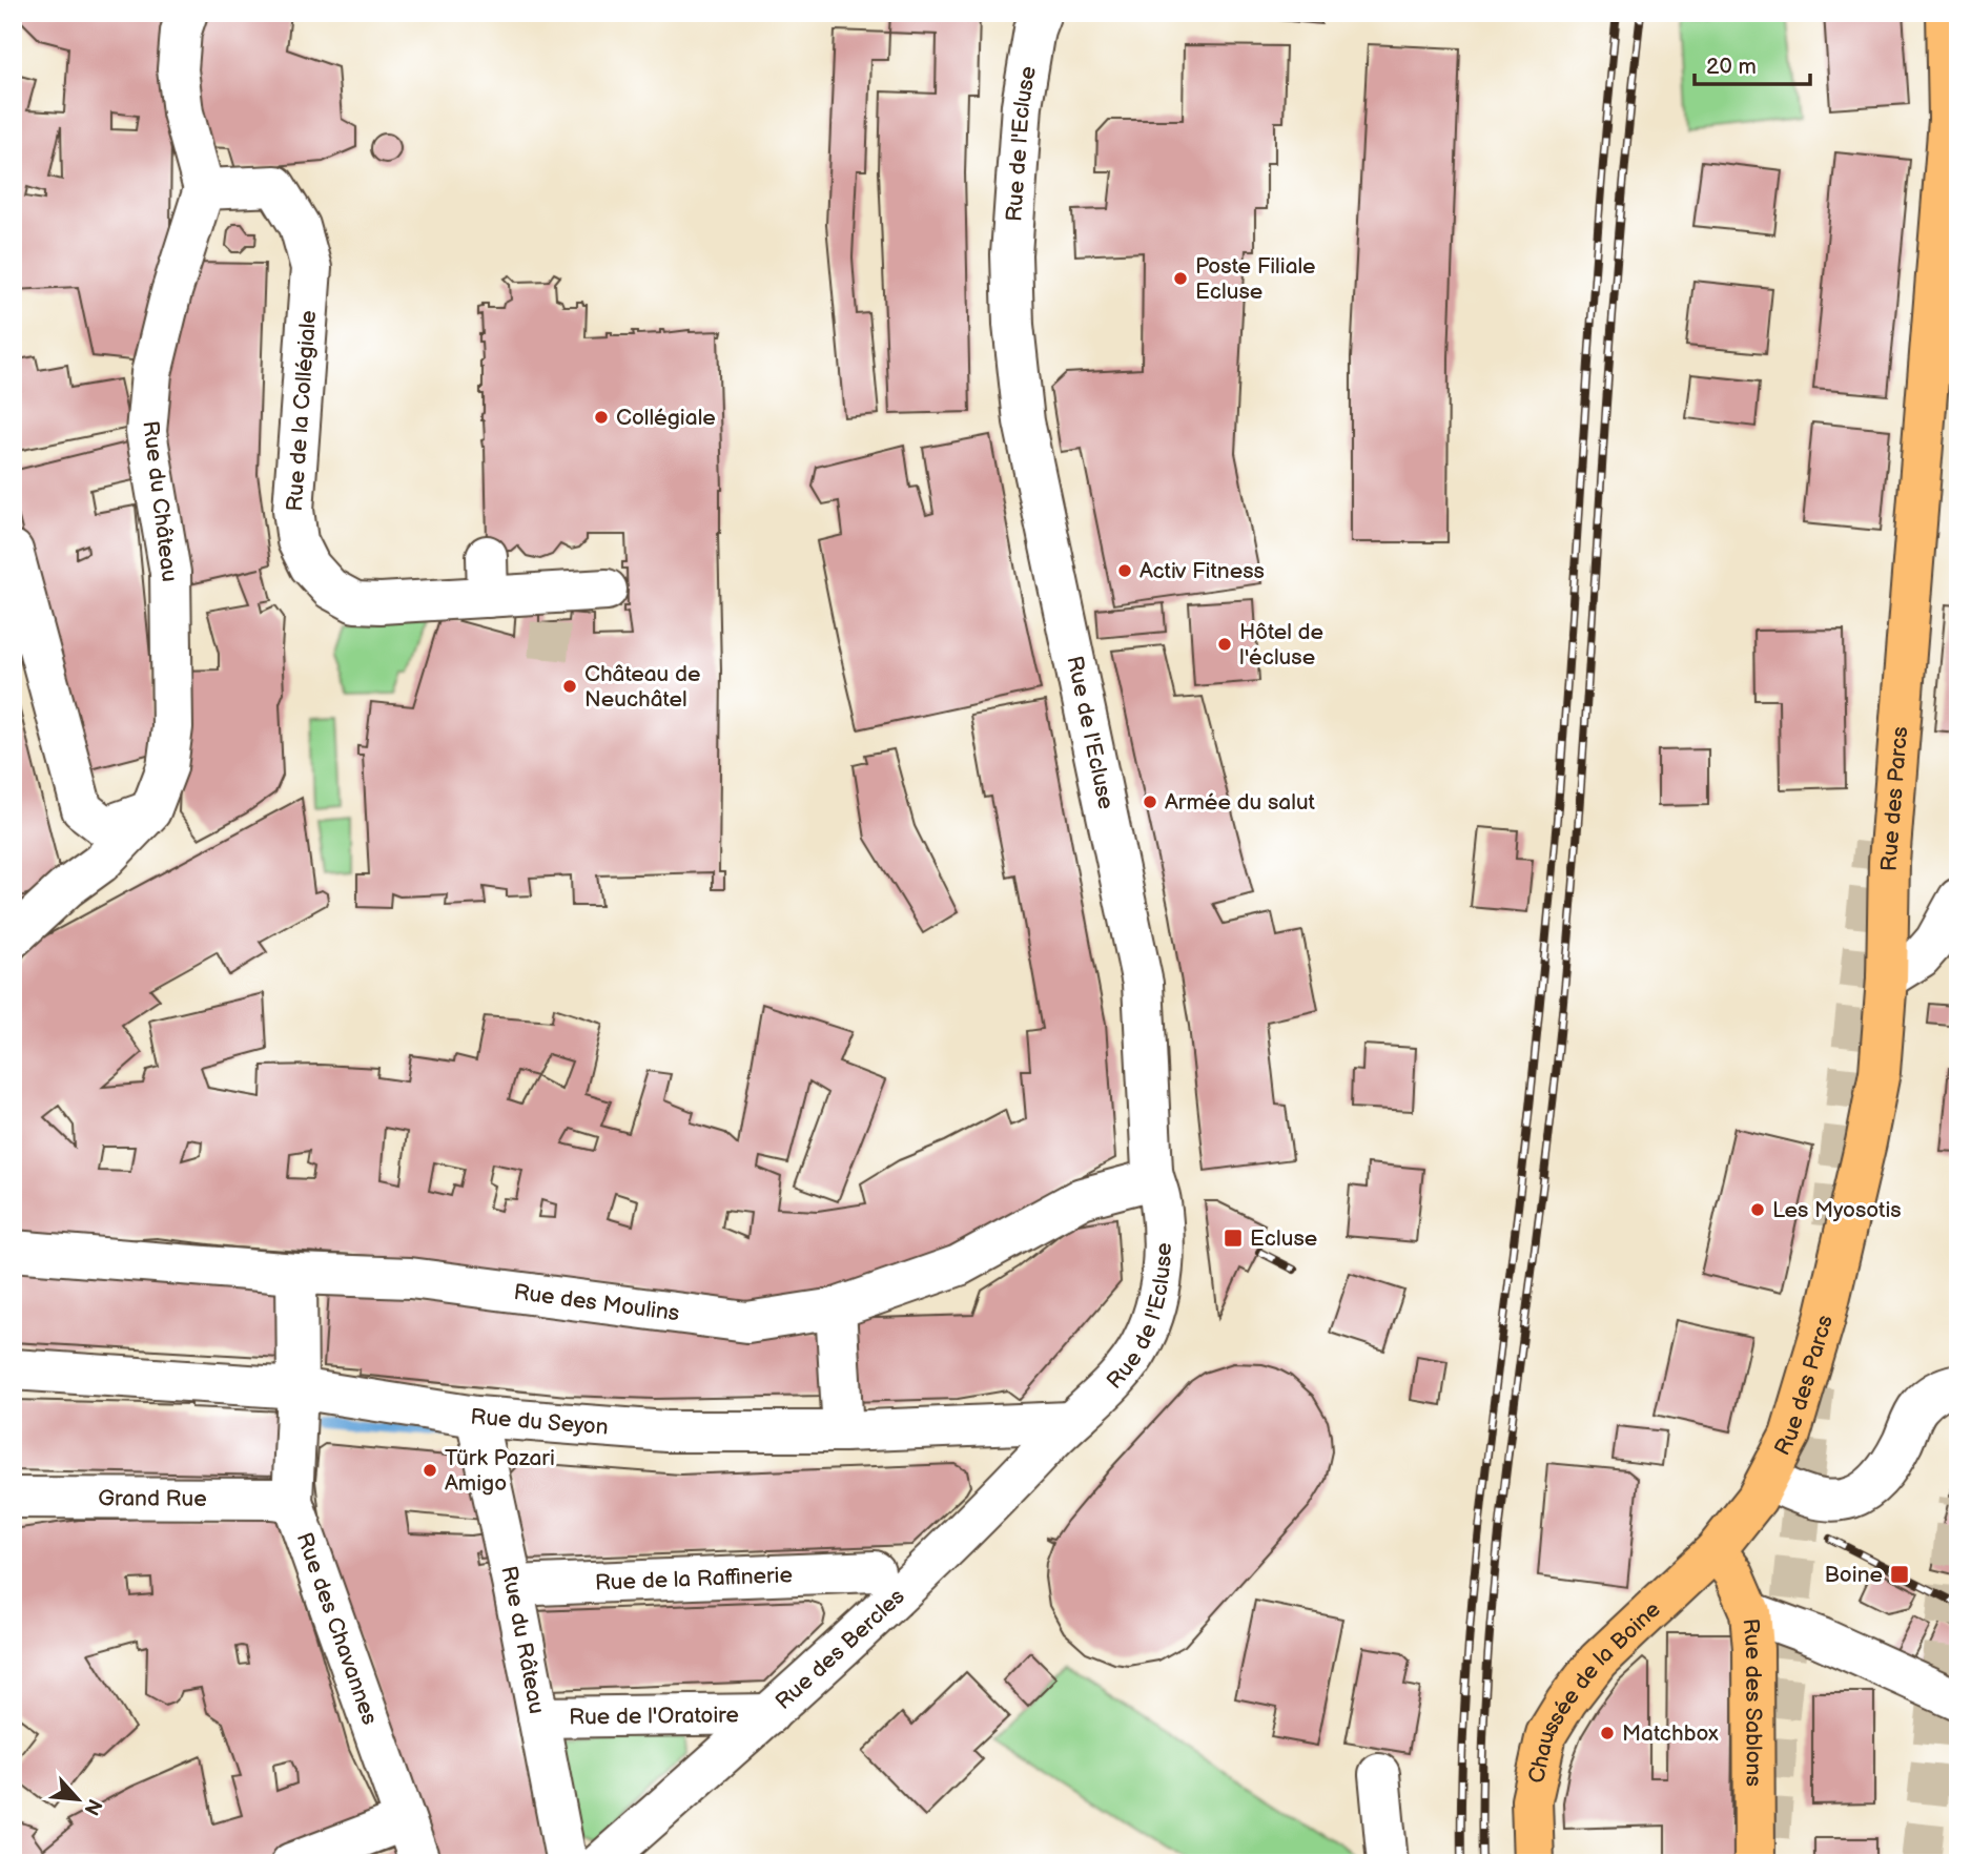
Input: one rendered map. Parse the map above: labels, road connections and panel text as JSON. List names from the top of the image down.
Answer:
{
  "streets": {
    "main road": ["Rue des Parcs", "Chaussée de la Boine", "Rue des Sablons"],
    "street": [
      "Rue de l'Ecluse",
      "Rue de la Collégiale",
      "Rue du Château",
      "Rue des Moulins",
      "Rue du Seyon",
      "Grand Rue",
      "Rue de la Raffinerie",
      "Rue des Chavannes",
      "Rue du Râteau",
      "Rue des Bercles",
      "Rue de l'Oratoire"
    ]
  },
  "crossings": [
    ["Rue de l'Ecluse", "Rue des Moulins"],
    ["Rue de l'Ecluse", "Rue du Seyon"],
    ["Rue de l'Ecluse", "Rue des Bercles"],
    ["Rue de la Collégiale", "Rue du Château"],
    ["Rue des Parcs", "Chaussée de la Boine"],
    ["Rue des Parcs", "Rue des Sablons"],
    ["Rue des Moulins", "Rue des Chavannes"],
    ["Rue du Seyon", "Rue des Chavannes"],
    ["Rue du Seyon", "Rue du Râteau"],
    ["Rue du Seyon", "Rue des Bercles"],
    ["Grand Rue", "Rue des Chavannes"],
    ["Rue de la Raffinerie", "Rue du Râteau"],
    ["Rue du Râteau", "Rue des Bercles"],
    ["Rue du Râteau", "Rue de l'Oratoire"],
    ["Rue des Bercles", "Rue de l'Oratoire"],
    ["Chaussée de la Boine", "Rue des Sablons"]
  ],
  "places": {
    "other": [
      "Poste Filiale Ecluse",
      "Collégiale",
      "Activ Fitness",
      "Hôtel de l'écluse",
      "Château de Neuchâtel",
      "Armée du salut",
      "Les Myosotis",
      "Türk Pazari Amigo",
      "Matchbox"
    ],
    "transit": ["Ecluse", "Boine"]
  },
  "scale_bar": "20 m",
  "north": "bottom right"
}
